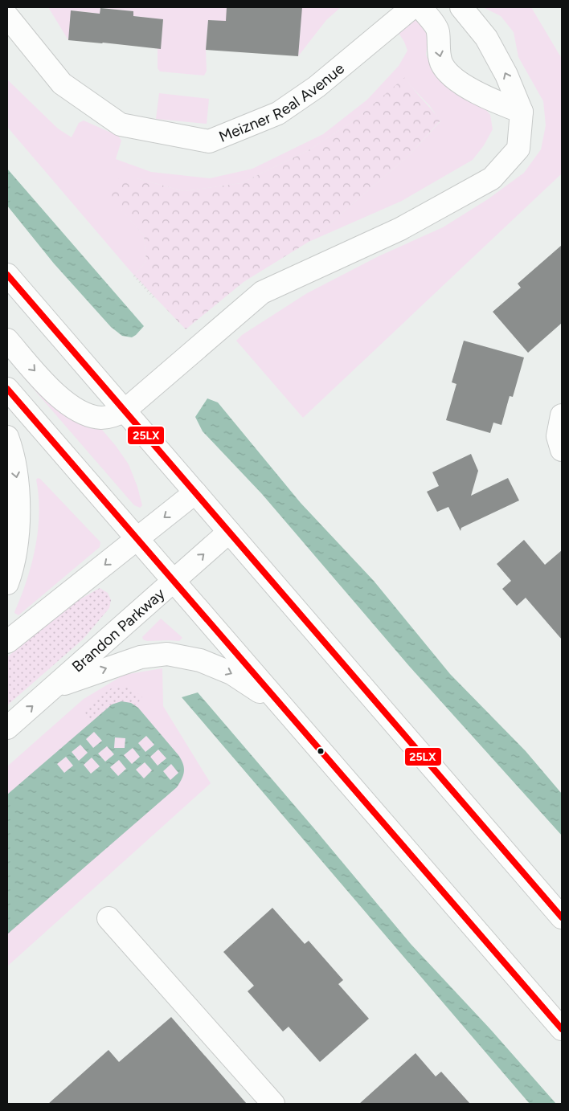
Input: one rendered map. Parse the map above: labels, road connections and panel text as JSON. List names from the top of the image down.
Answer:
{
  "streets": {
    "main road": ["Meizner Real Avenue", "Brandon Parkway"]
  },
  "lines": ["transit line 25LX"]
}
